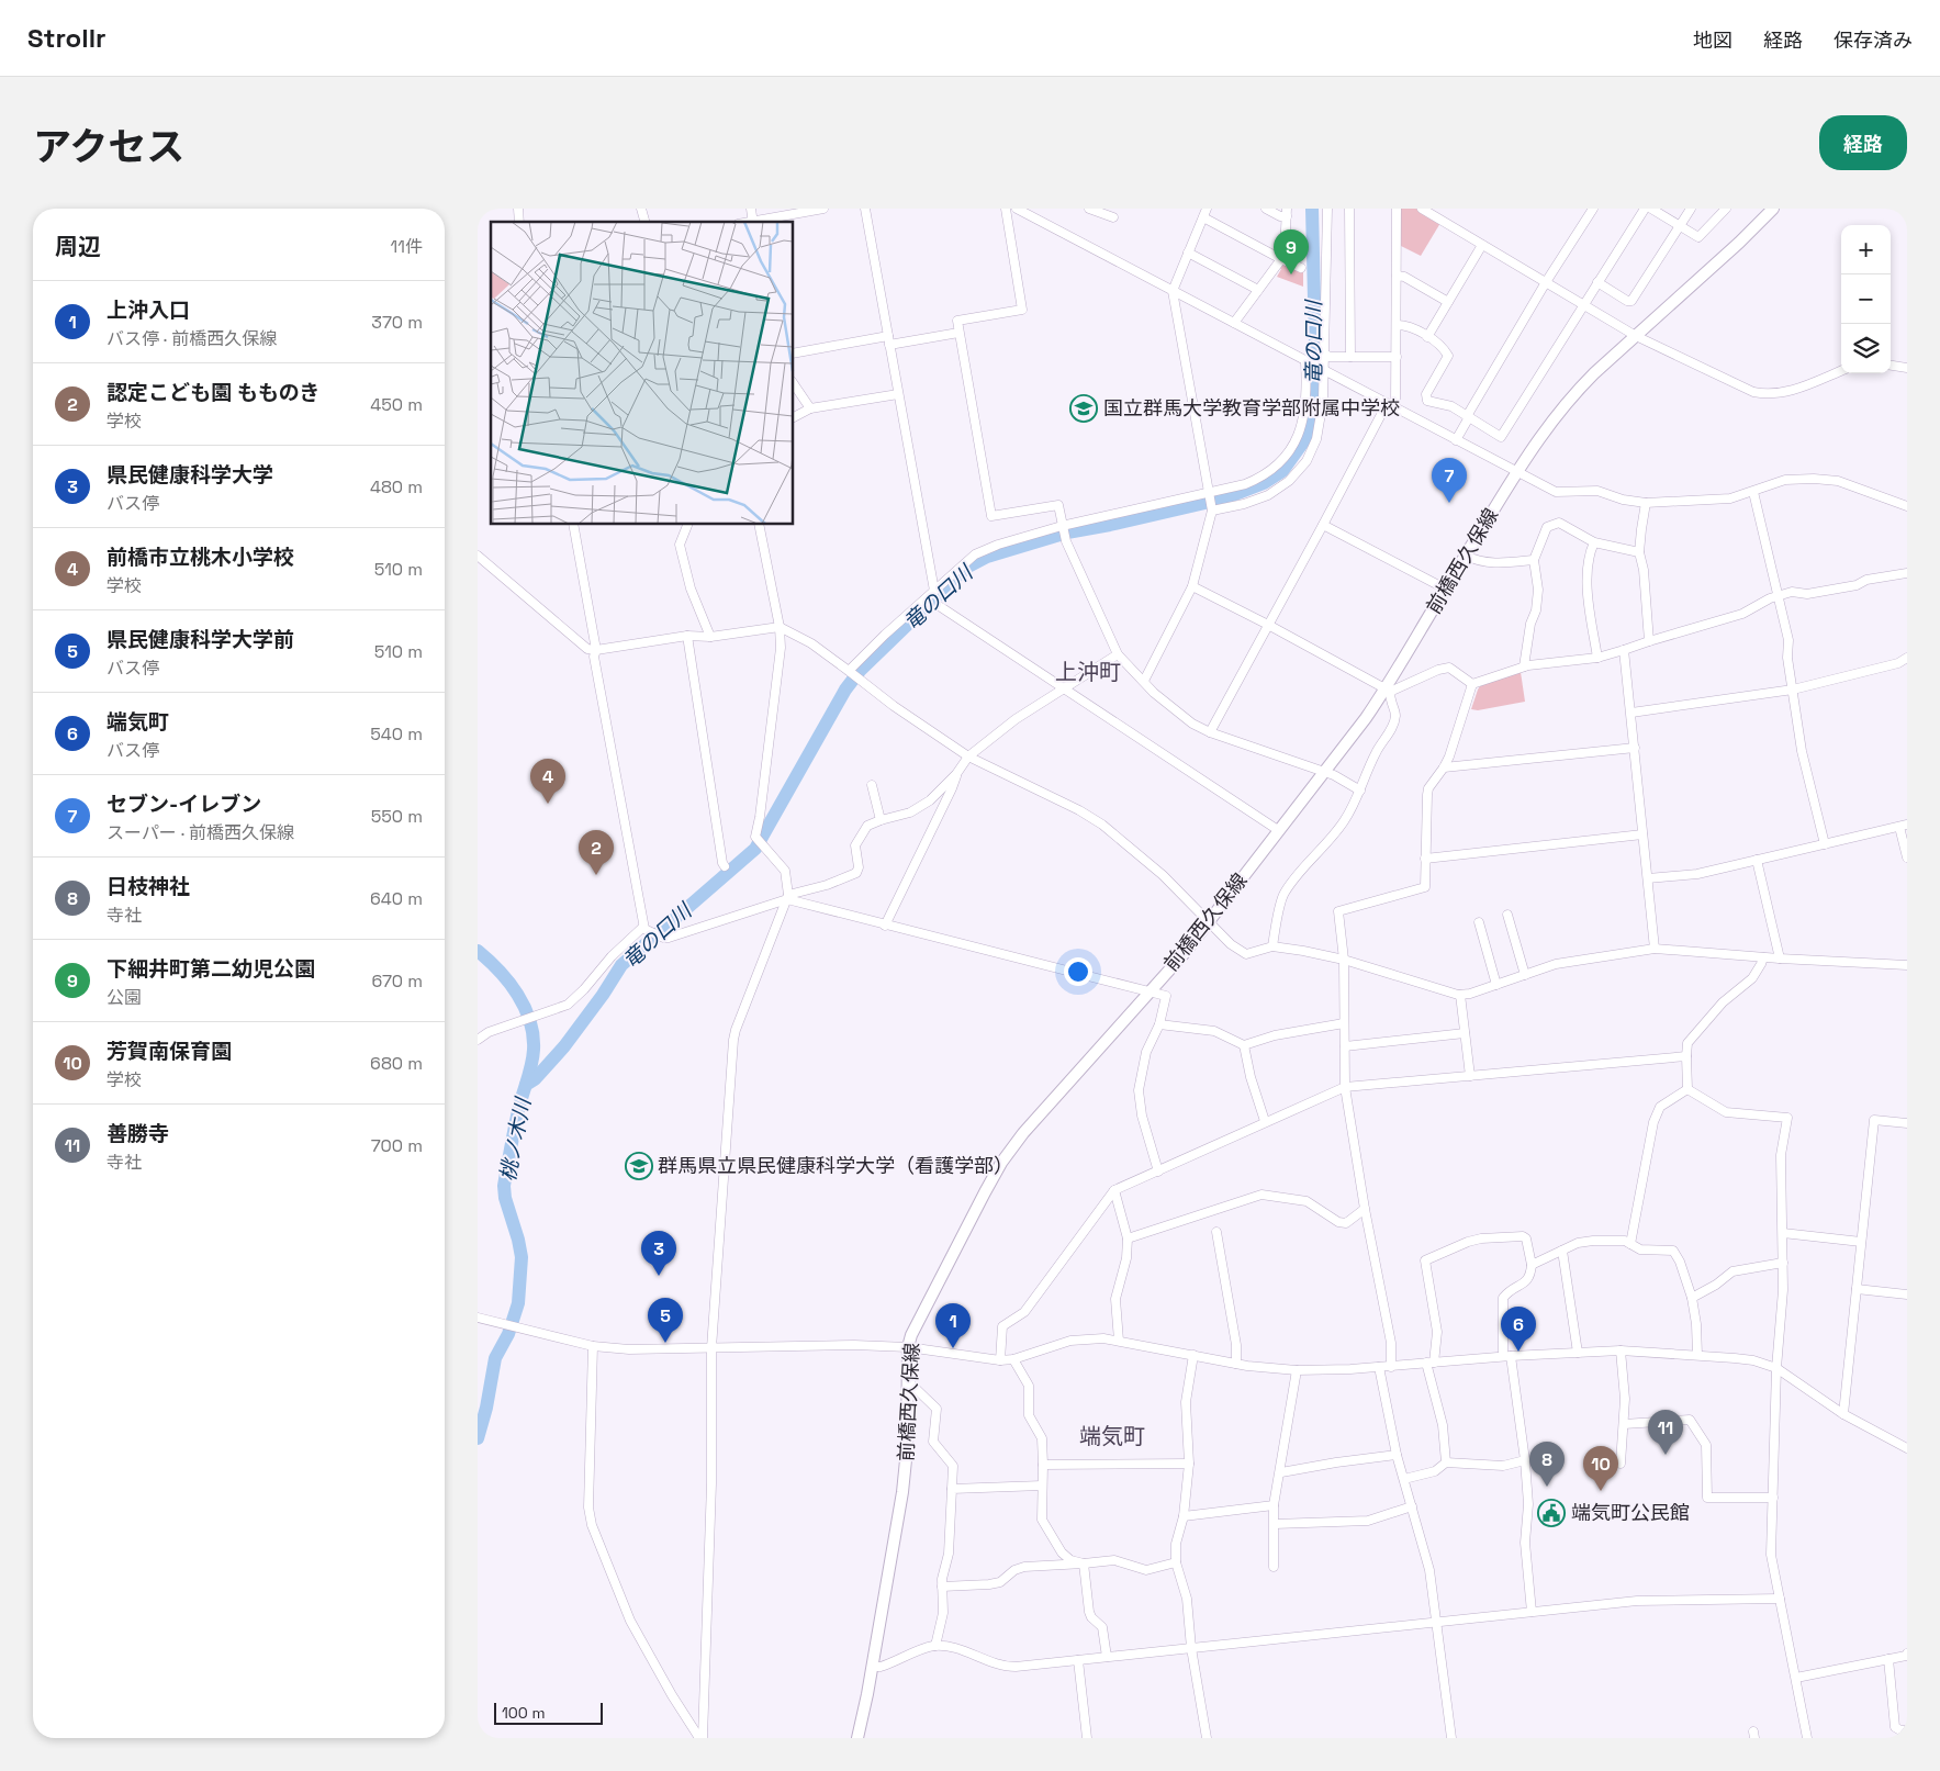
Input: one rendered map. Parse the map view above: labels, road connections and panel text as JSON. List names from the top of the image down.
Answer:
{
  "streets": {
    "main road": ["前橋西久保線"]
  },
  "districts": ["上沖町", "端気町"],
  "water": ["竜の口川", "桃ノ木川"],
  "places": {
    "school or university": ["国立群馬大学教育学部附属中学校", "群馬県立県民健康科学大学（看護学部）"],
    "public building": ["端気町公民館"]
  },
  "scale_bar": "100 m",
  "page": {
    "header": "Strollr",
    "nav": ["地図", "経路", "保存済み"],
    "title": "アクセス",
    "buttons": "経路",
    "heading": ["周辺", "11件"],
    "map_buttons": ["+", "−"],
    "pins": [
      "9",
      "7",
      "4",
      "2",
      "3",
      "5",
      "1",
      "6",
      "11",
      "8",
      "10"
    ],
    "list": [
      {
        "mark": "1",
        "name": "上沖入口",
        "note": "バス停 · 前橋西久保線",
        "value": "370 m"
      },
      {
        "mark": "2",
        "name": "認定こども園 もものき",
        "note": "学校",
        "value": "450 m"
      },
      {
        "mark": "3",
        "name": "県民健康科学大学",
        "note": "バス停",
        "value": "480 m"
      },
      {
        "mark": "4",
        "name": "前橋市立桃木小学校",
        "note": "学校",
        "value": "510 m"
      },
      {
        "mark": "5",
        "name": "県民健康科学大学前",
        "note": "バス停",
        "value": "510 m"
      },
      {
        "mark": "6",
        "name": "端気町",
        "note": "バス停",
        "value": "540 m"
      },
      {
        "mark": "7",
        "name": "セブン-イレブン",
        "note": "スーパー · 前橋西久保線",
        "value": "550 m"
      },
      {
        "mark": "8",
        "name": "日枝神社",
        "note": "寺社",
        "value": "640 m"
      },
      {
        "mark": "9",
        "name": "下細井町第二幼児公園",
        "note": "公園",
        "value": "670 m"
      },
      {
        "mark": "10",
        "name": "芳賀南保育園",
        "note": "学校",
        "value": "680 m"
      },
      {
        "mark": "11",
        "name": "善勝寺",
        "note": "寺社",
        "value": "700 m"
      }
    ],
    "scale": "100 m"
  }
}
